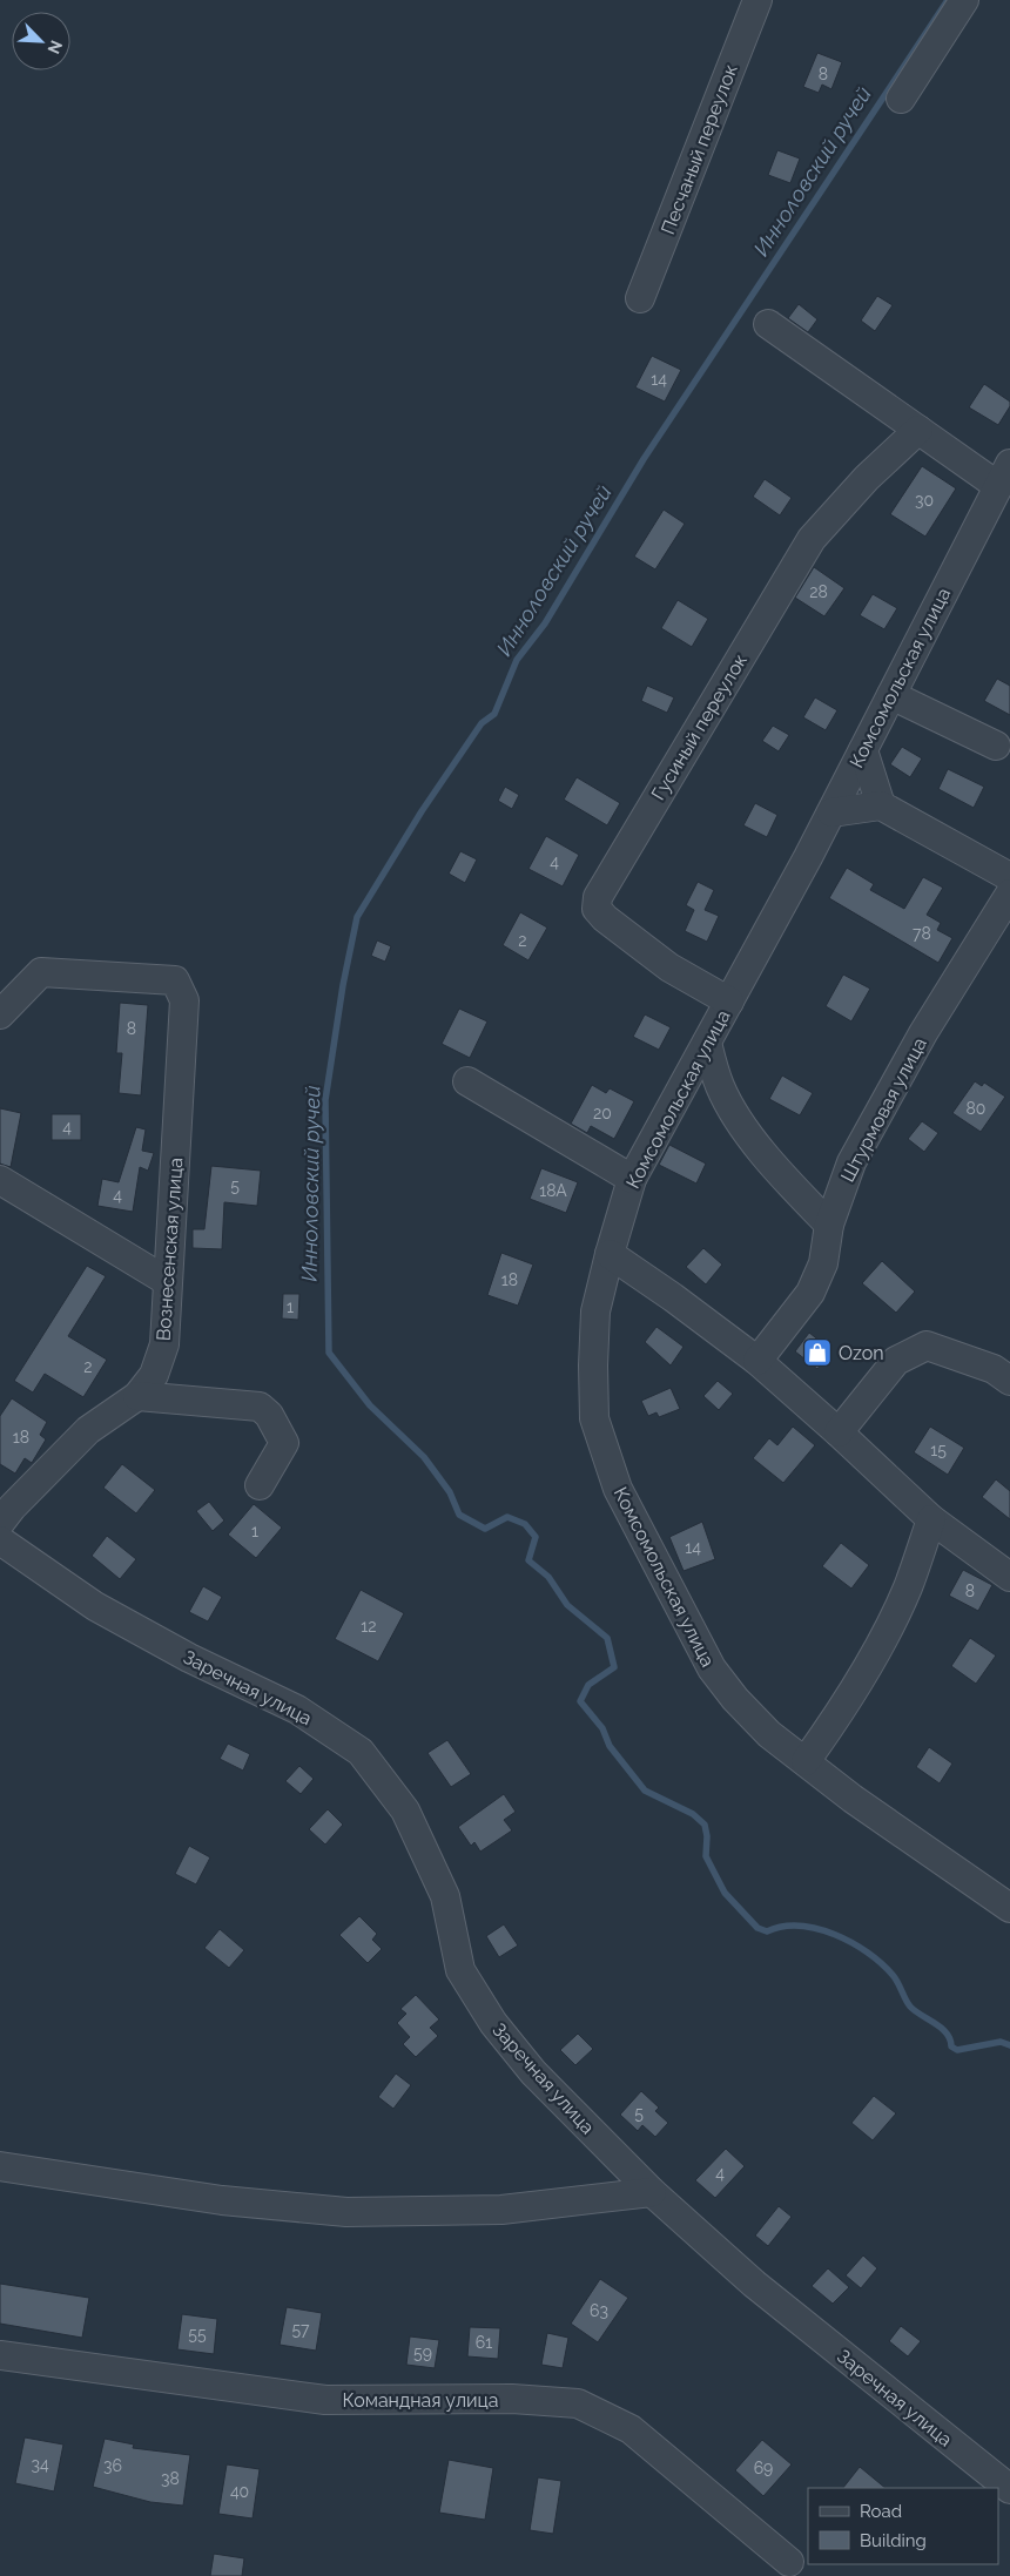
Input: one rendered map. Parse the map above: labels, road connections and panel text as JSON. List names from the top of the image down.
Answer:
{
  "streets": {
    "street": [
      "Песчаный переулок",
      "Комсомольская улица",
      "Гусиный переулок",
      "Штурмовая улица",
      "Вознесенская улица",
      "Заречная улица",
      "Командная улица"
    ]
  },
  "crossings": [
    ["Комсомольская улица", "Гусиный переулок"]
  ],
  "water": ["Инноловский ручей"],
  "places": {
    "shop": ["Ozon"]
  },
  "house_numbers": [
    "8",
    "14",
    "30",
    "28",
    "4",
    "78",
    "2",
    "8",
    "80",
    "20",
    "4",
    "5",
    "18А",
    "4",
    "18",
    "1",
    "2",
    "18",
    "15",
    "1",
    "14",
    "8",
    "12",
    "5",
    "4",
    "63",
    "57",
    "55",
    "61",
    "59",
    "34",
    "36",
    "69",
    "38",
    "40"
  ],
  "legend": ["Road", "Building"],
  "north": "bottom right"
}
